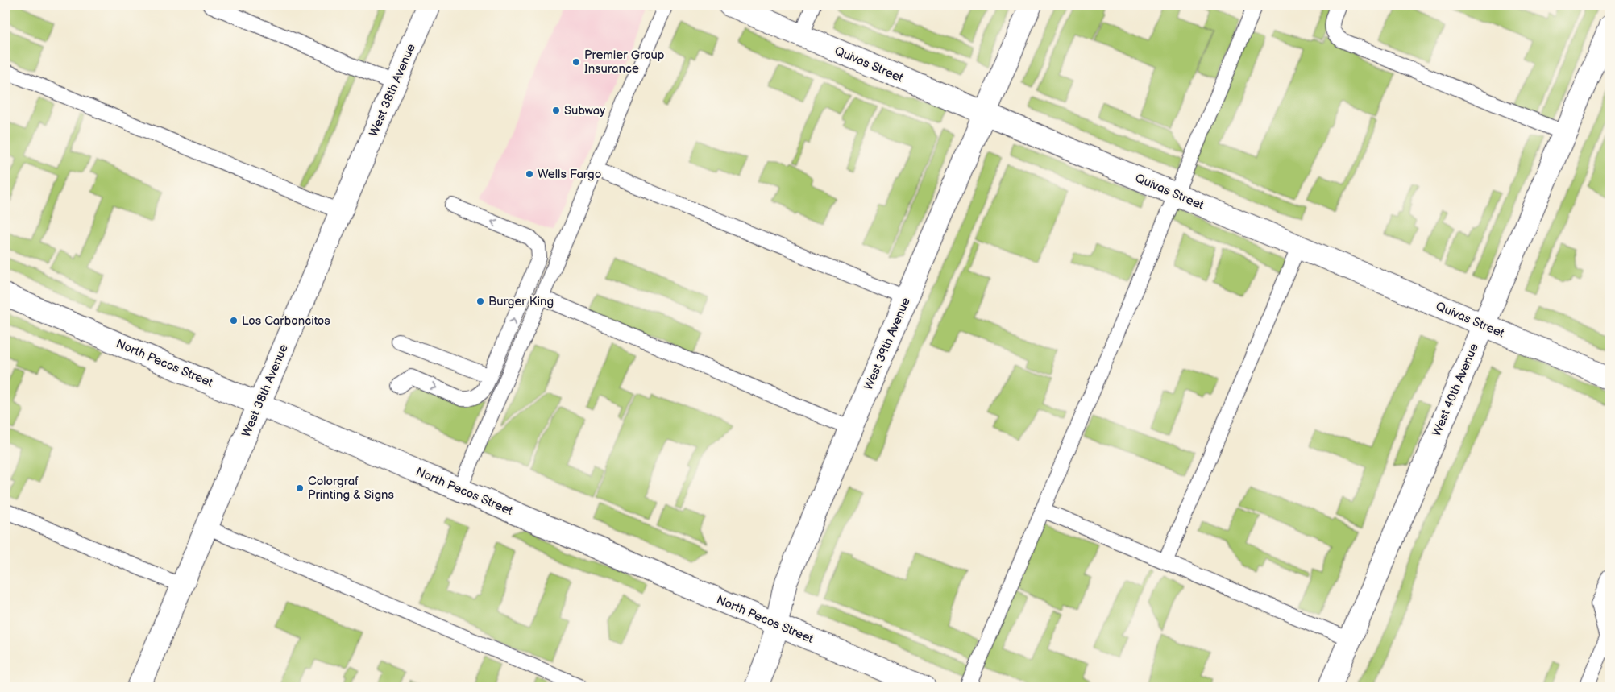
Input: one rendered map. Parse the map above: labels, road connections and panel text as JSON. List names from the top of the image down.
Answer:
{
  "streets": {
    "street": [
      "Quivas Street",
      "West 38th Avenue",
      "West 39th Avenue",
      "North Pecos Street",
      "West 40th Avenue"
    ]
  },
  "crossings": [
    ["Quivas Street", "West 39th Avenue"],
    ["Quivas Street", "West 40th Avenue"],
    ["West 38th Avenue", "North Pecos Street"],
    ["West 39th Avenue", "North Pecos Street"]
  ],
  "places": [
    "Premier Group Insurance",
    "Subway",
    "Wells Fargo",
    "Burger King",
    "Los Carboncitos",
    "Colorgraf Printing & Signs"
  ]
}
